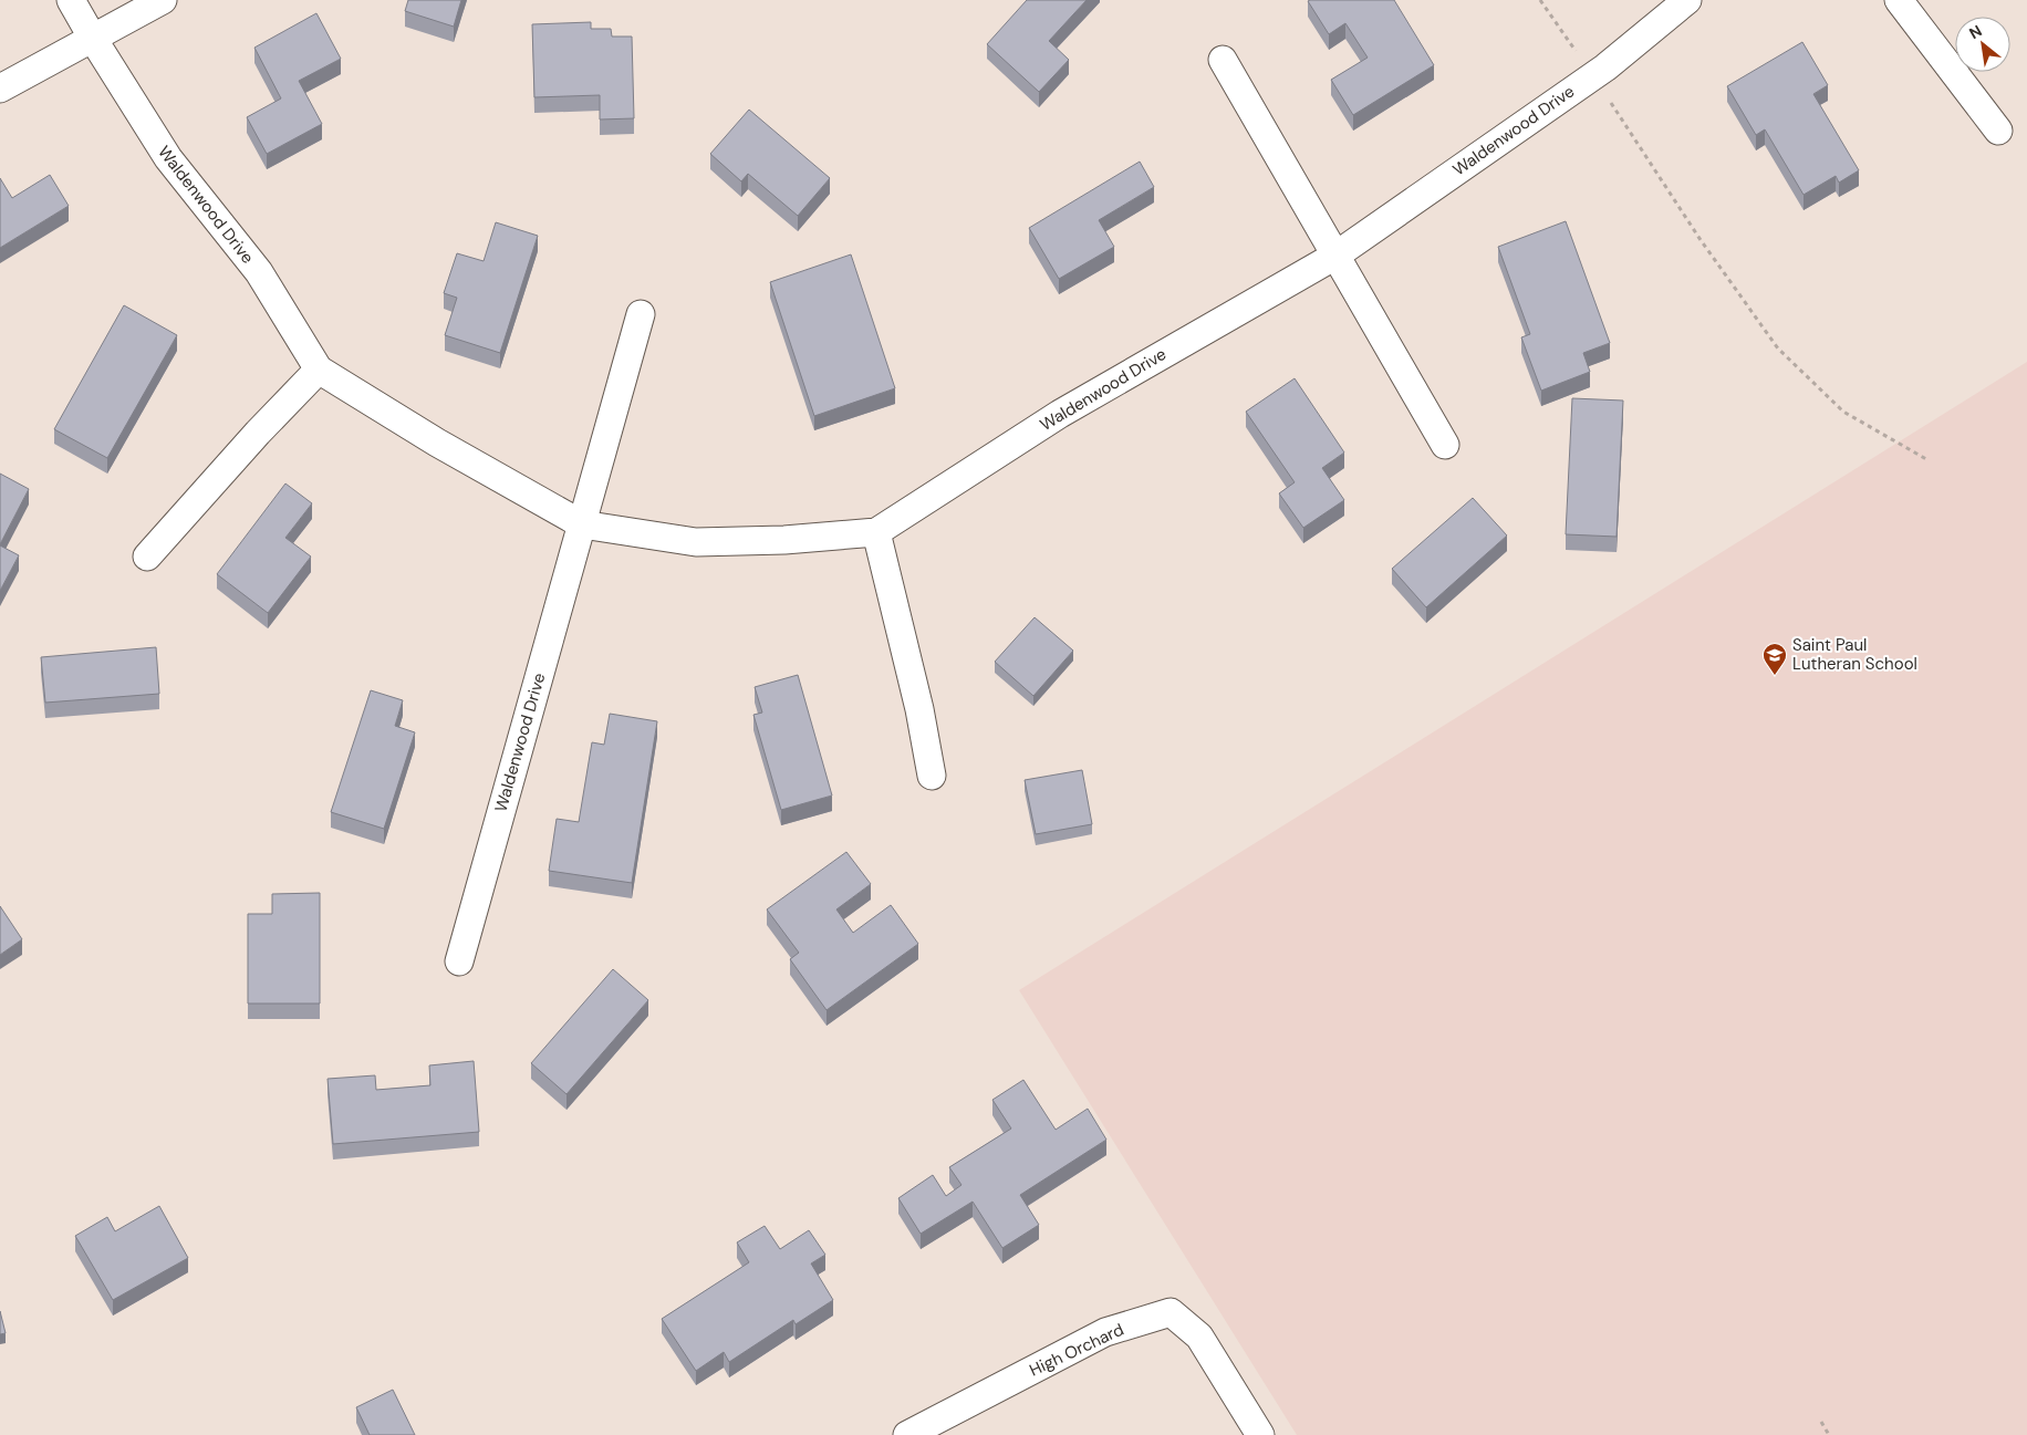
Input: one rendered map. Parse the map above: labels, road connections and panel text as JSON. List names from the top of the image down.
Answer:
{
  "streets": {
    "street": ["Waldenwood Drive", "High Orchard"]
  },
  "places": {
    "school or university": ["Saint Paul Lutheran School"]
  },
  "north": "top left"
}
